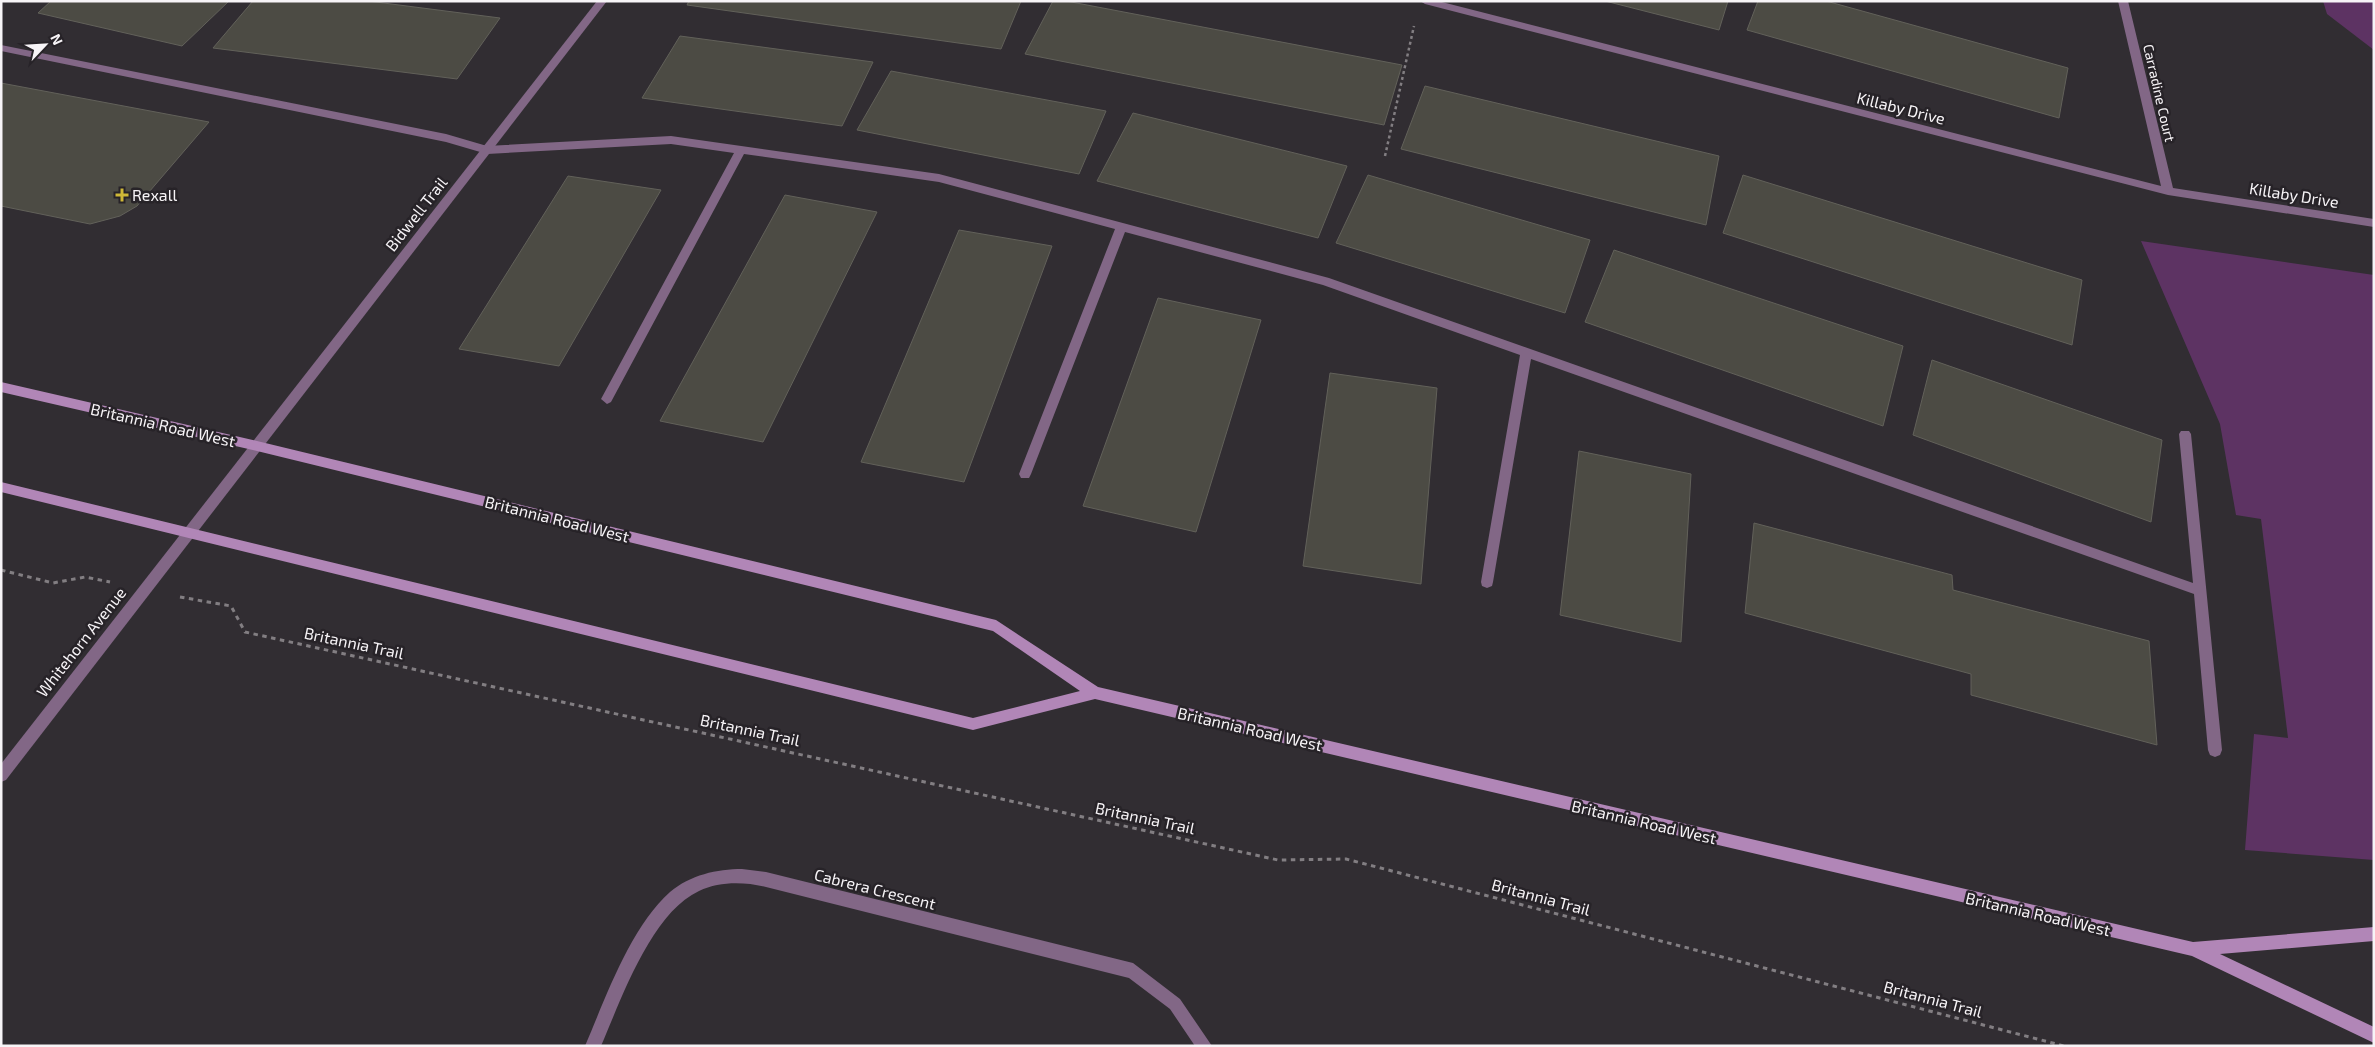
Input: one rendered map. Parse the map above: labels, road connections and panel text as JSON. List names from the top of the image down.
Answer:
{
  "streets": {
    "main road": ["Britannia Road West"],
    "street": [
      "Carradine Court",
      "Killaby Drive",
      "Bidwell Trail",
      "Whitehorn Avenue",
      "Cabrera Crescent"
    ],
    "path": ["Britannia Trail"]
  },
  "crossings": [
    ["Carradine Court", "Killaby Drive"],
    ["Bidwell Trail", "Britannia Road West"],
    ["Bidwell Trail", "Whitehorn Avenue"],
    ["Britannia Road West", "Whitehorn Avenue"]
  ],
  "places": {
    "health": ["Rexall"]
  },
  "north": "top right"
}
